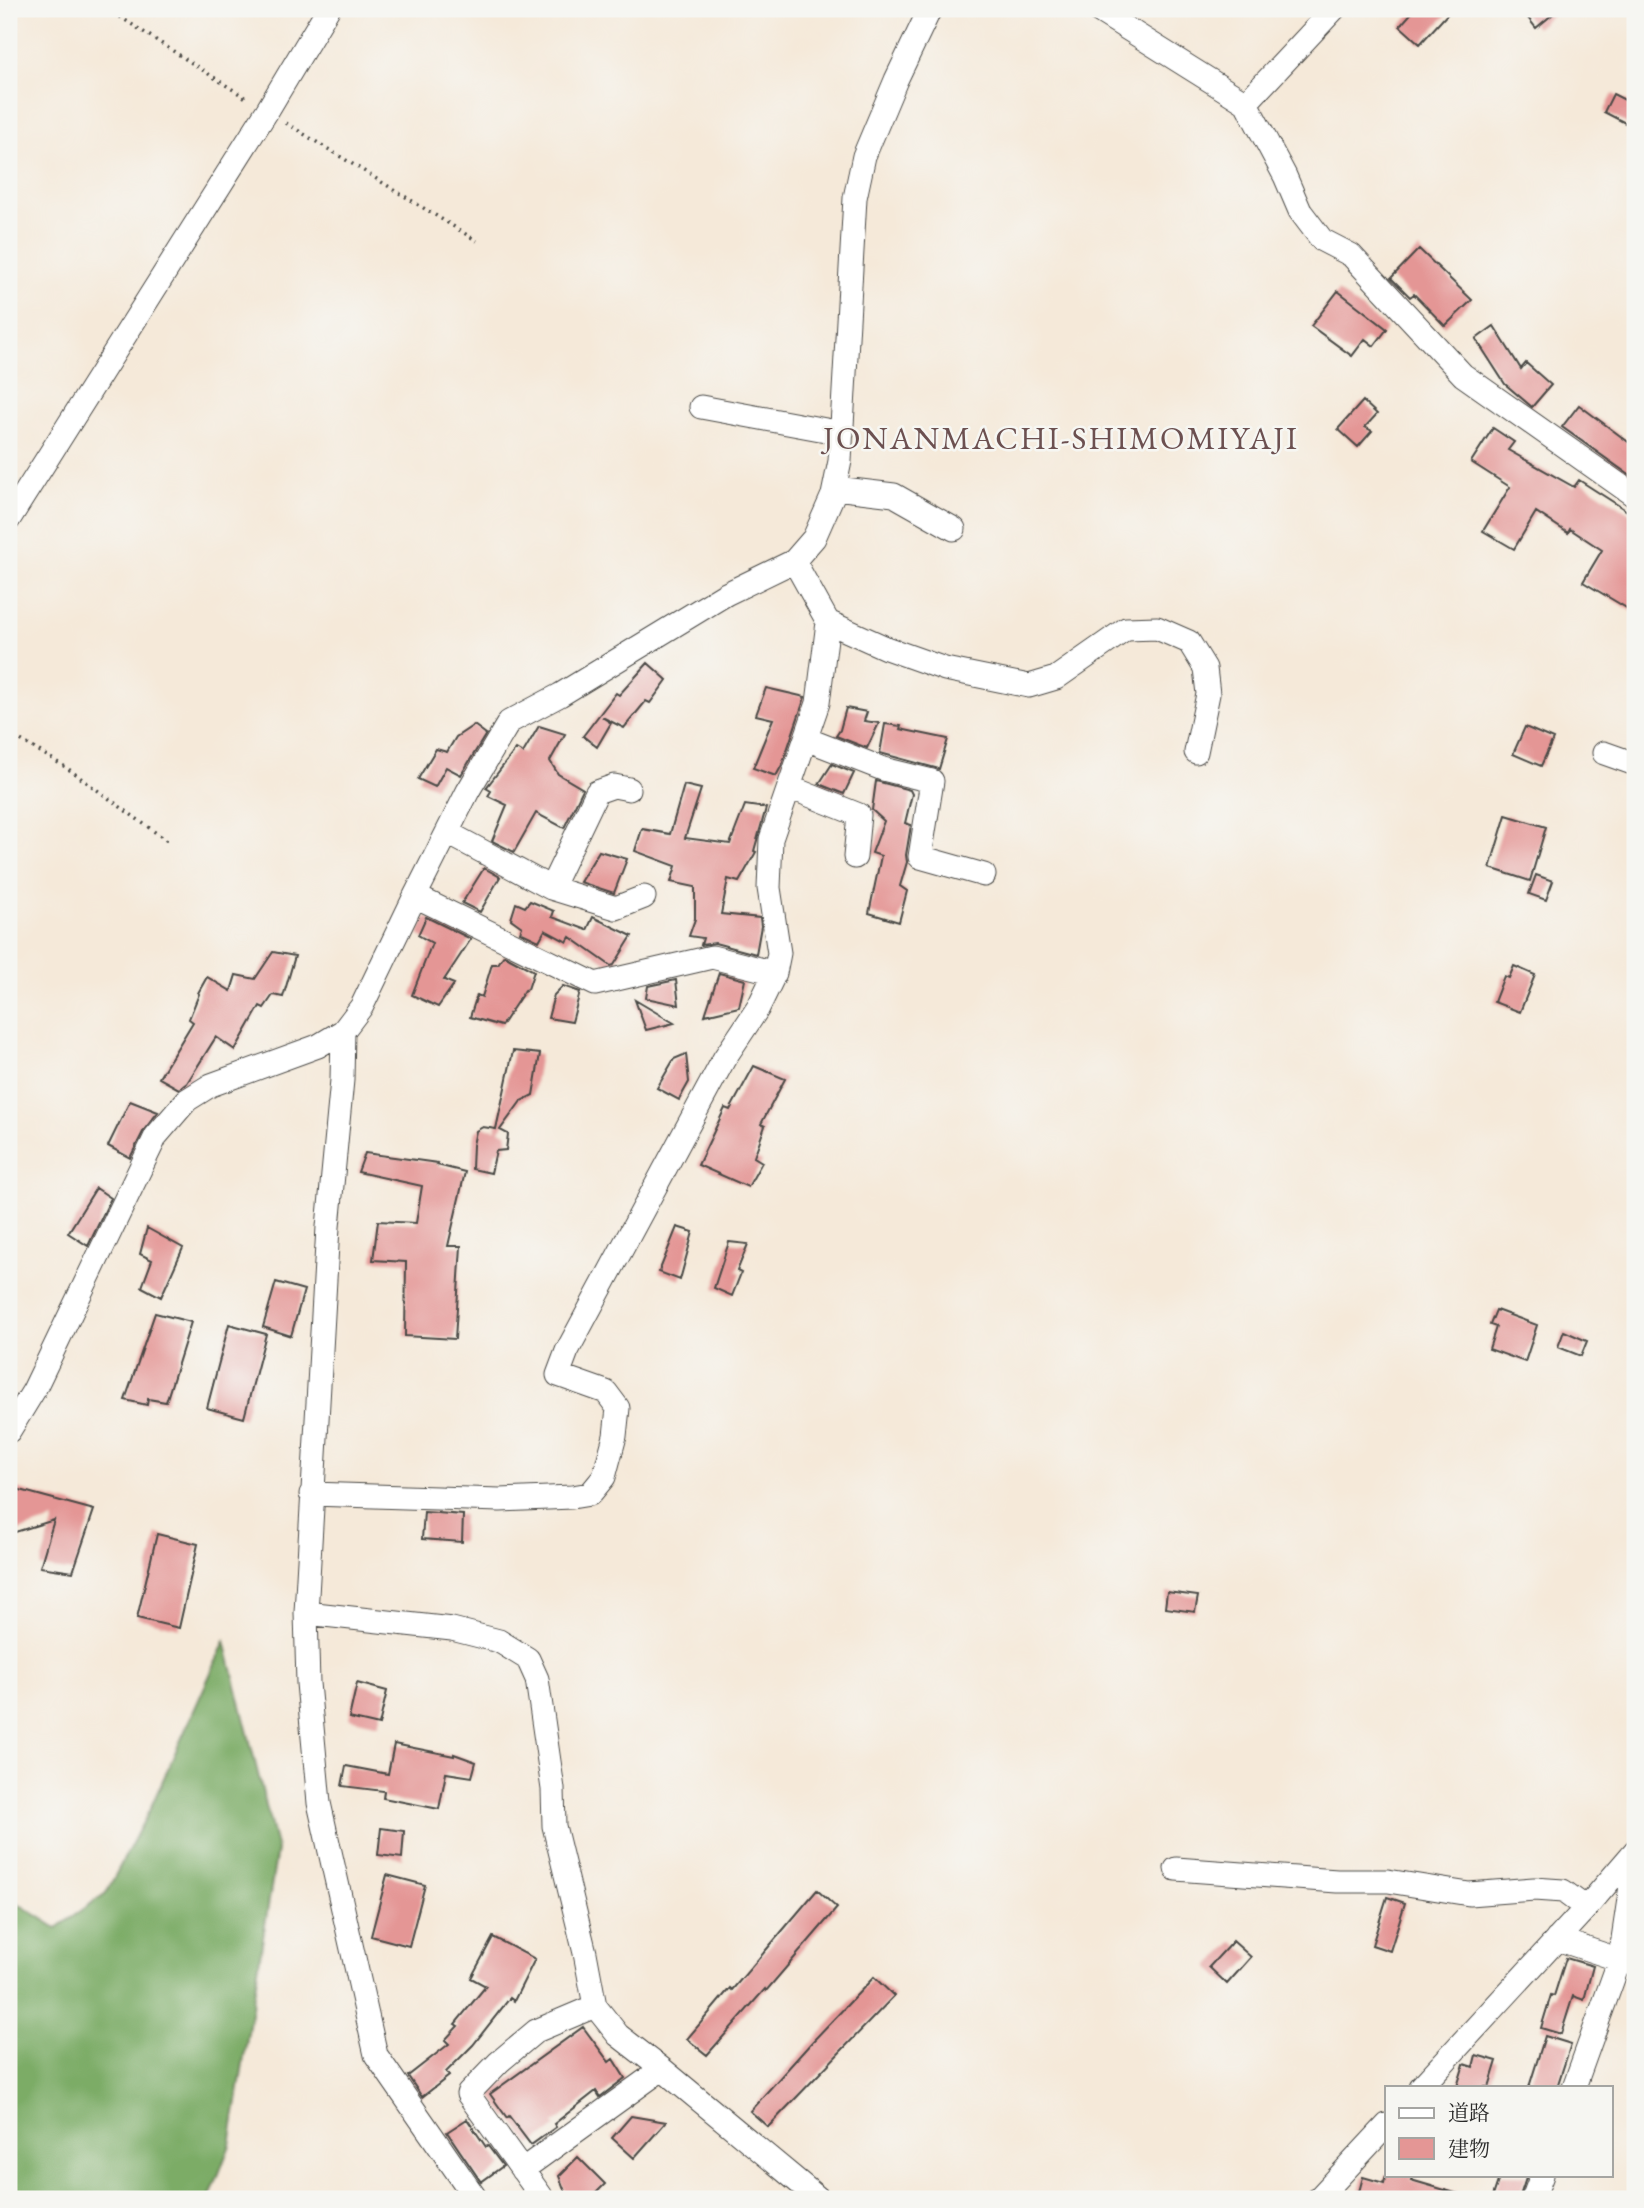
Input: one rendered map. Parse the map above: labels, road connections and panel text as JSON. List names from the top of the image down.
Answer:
{
  "districts": ["JONANMACHI-SHIMOMIYAJI"],
  "legend": ["道路", "建物"]
}
